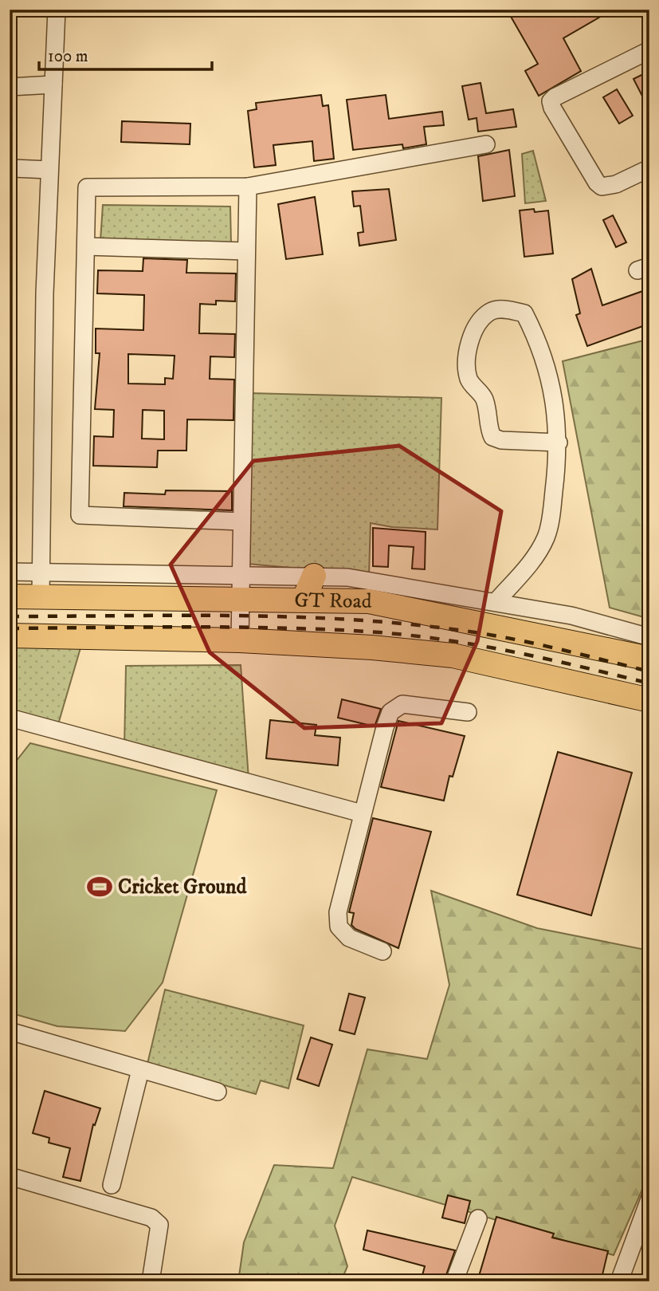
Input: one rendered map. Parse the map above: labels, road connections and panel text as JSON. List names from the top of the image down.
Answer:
{
  "streets": {
    "highway": ["GT Road"]
  },
  "places": {
    "sports": ["Cricket Ground"]
  },
  "scale_bar": "100 m"
}
